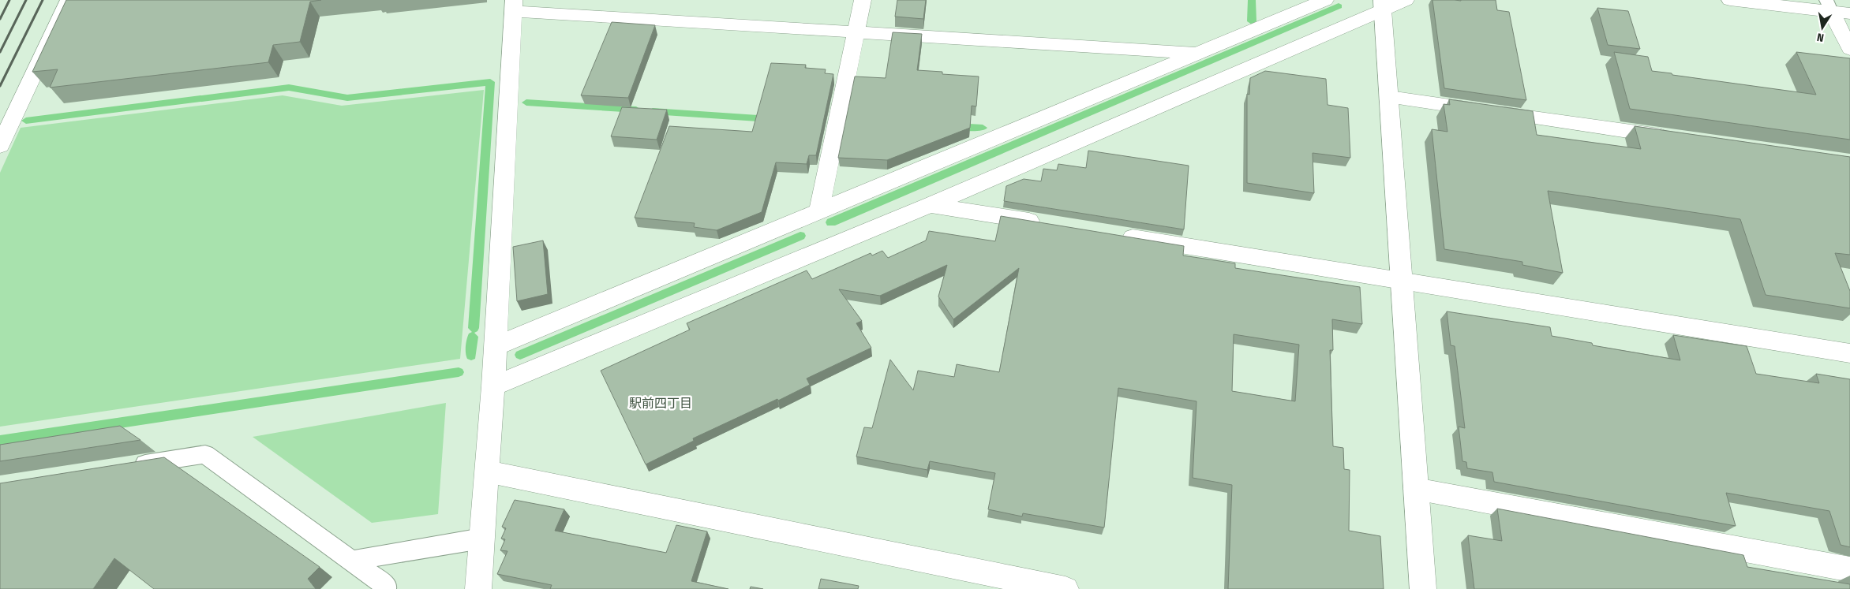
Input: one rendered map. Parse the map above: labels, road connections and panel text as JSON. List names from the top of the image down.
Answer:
{
  "districts": ["駅前四丁目"],
  "north": "bottom"
}
